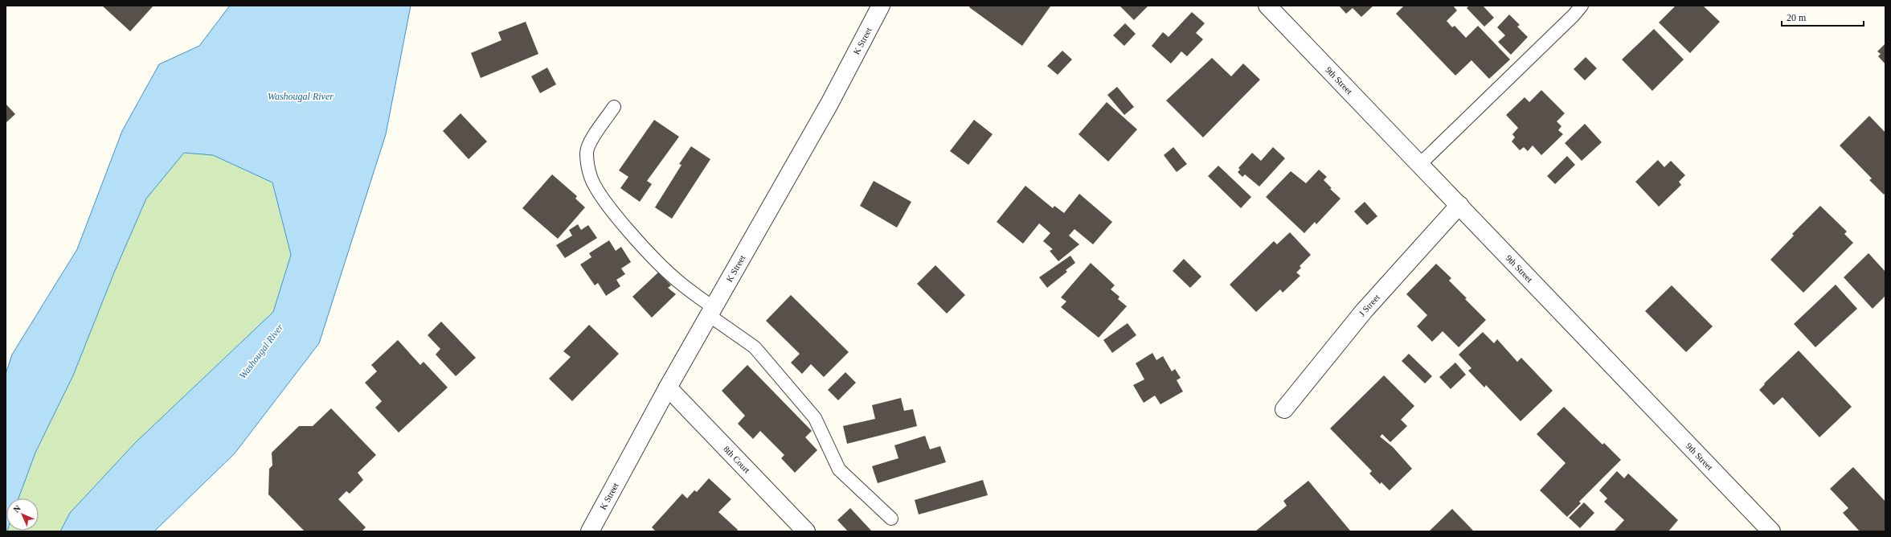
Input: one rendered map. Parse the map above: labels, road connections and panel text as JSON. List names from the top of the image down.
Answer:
{
  "streets": {
    "street": [
      "K Street",
      "9th Street",
      "J Street",
      "8th Court"
    ]
  },
  "crossings": [
    ["K Street", "8th Court"],
    ["9th Street", "J Street"]
  ],
  "water": ["Washougal River"],
  "scale_bar": "20 m",
  "north": "top left"
}
